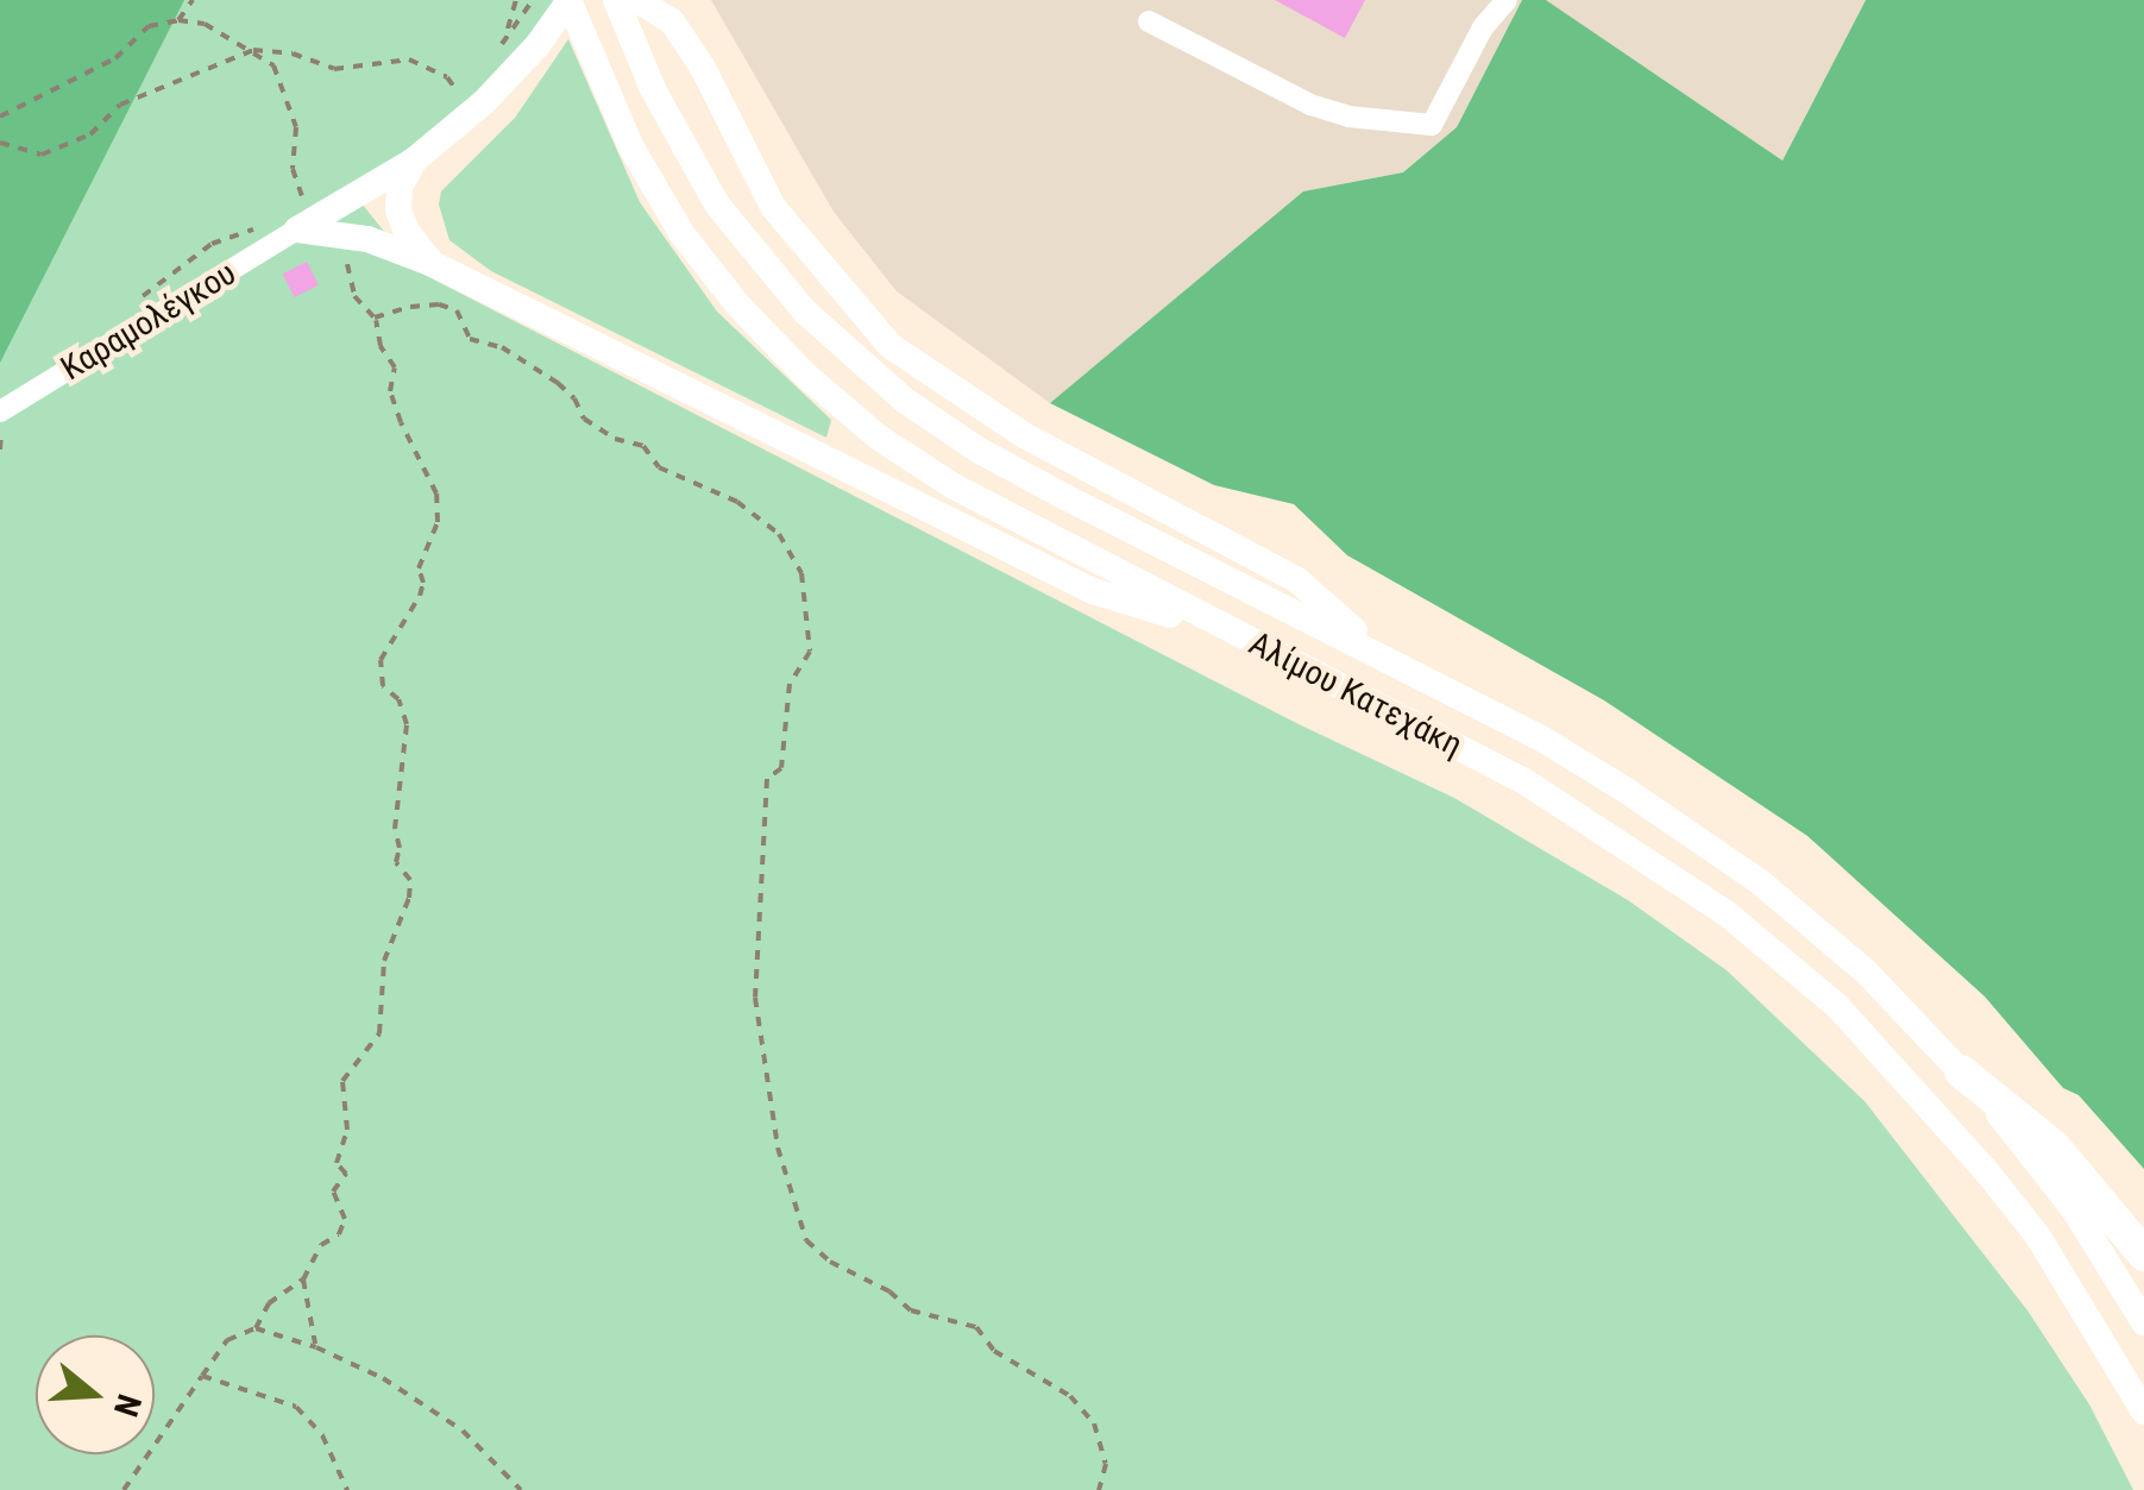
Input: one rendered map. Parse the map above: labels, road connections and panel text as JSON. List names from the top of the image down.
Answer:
{
  "streets": {
    "main road": ["Αλίμου Κατεχάκη"],
    "street": ["Καραμολέγκου"]
  },
  "north": "right"
}
